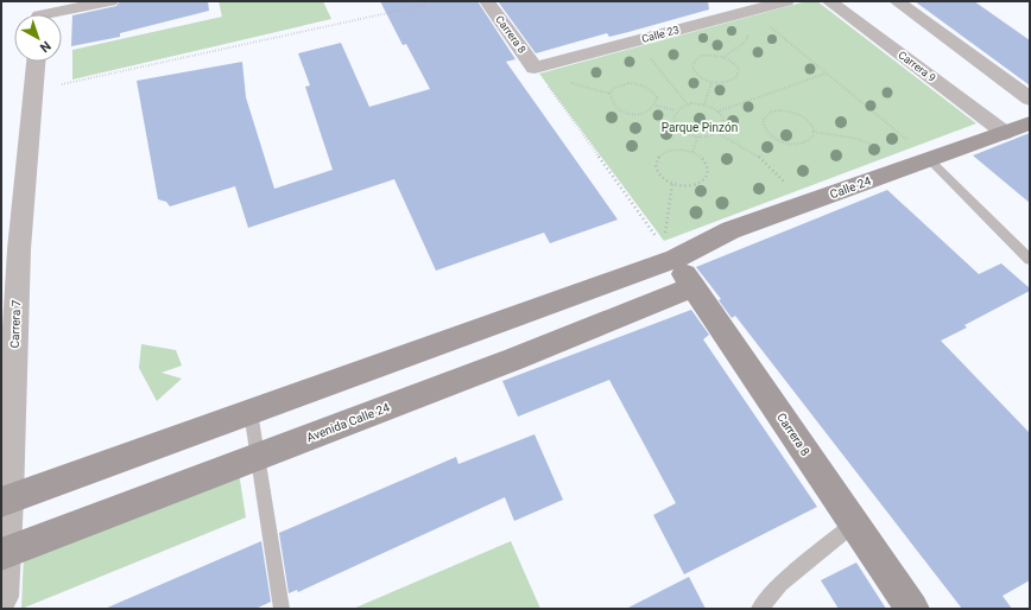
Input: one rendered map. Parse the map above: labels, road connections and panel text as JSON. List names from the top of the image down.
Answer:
{
  "streets": {
    "main road": ["Carrera 8", "Calle 24", "Avenida Calle 24"],
    "street": ["Calle 23", "Carrera 9", "Carrera 7"]
  },
  "crossings": [
    ["Carrera 8", "Calle 23"],
    ["Carrera 8", "Calle 24"],
    ["Carrera 8", "Avenida Calle 24"],
    ["Carrera 9", "Calle 24"],
    ["Carrera 7", "Avenida Calle 24"]
  ],
  "parks": ["Parque Pinzón"],
  "north": "bottom right"
}
